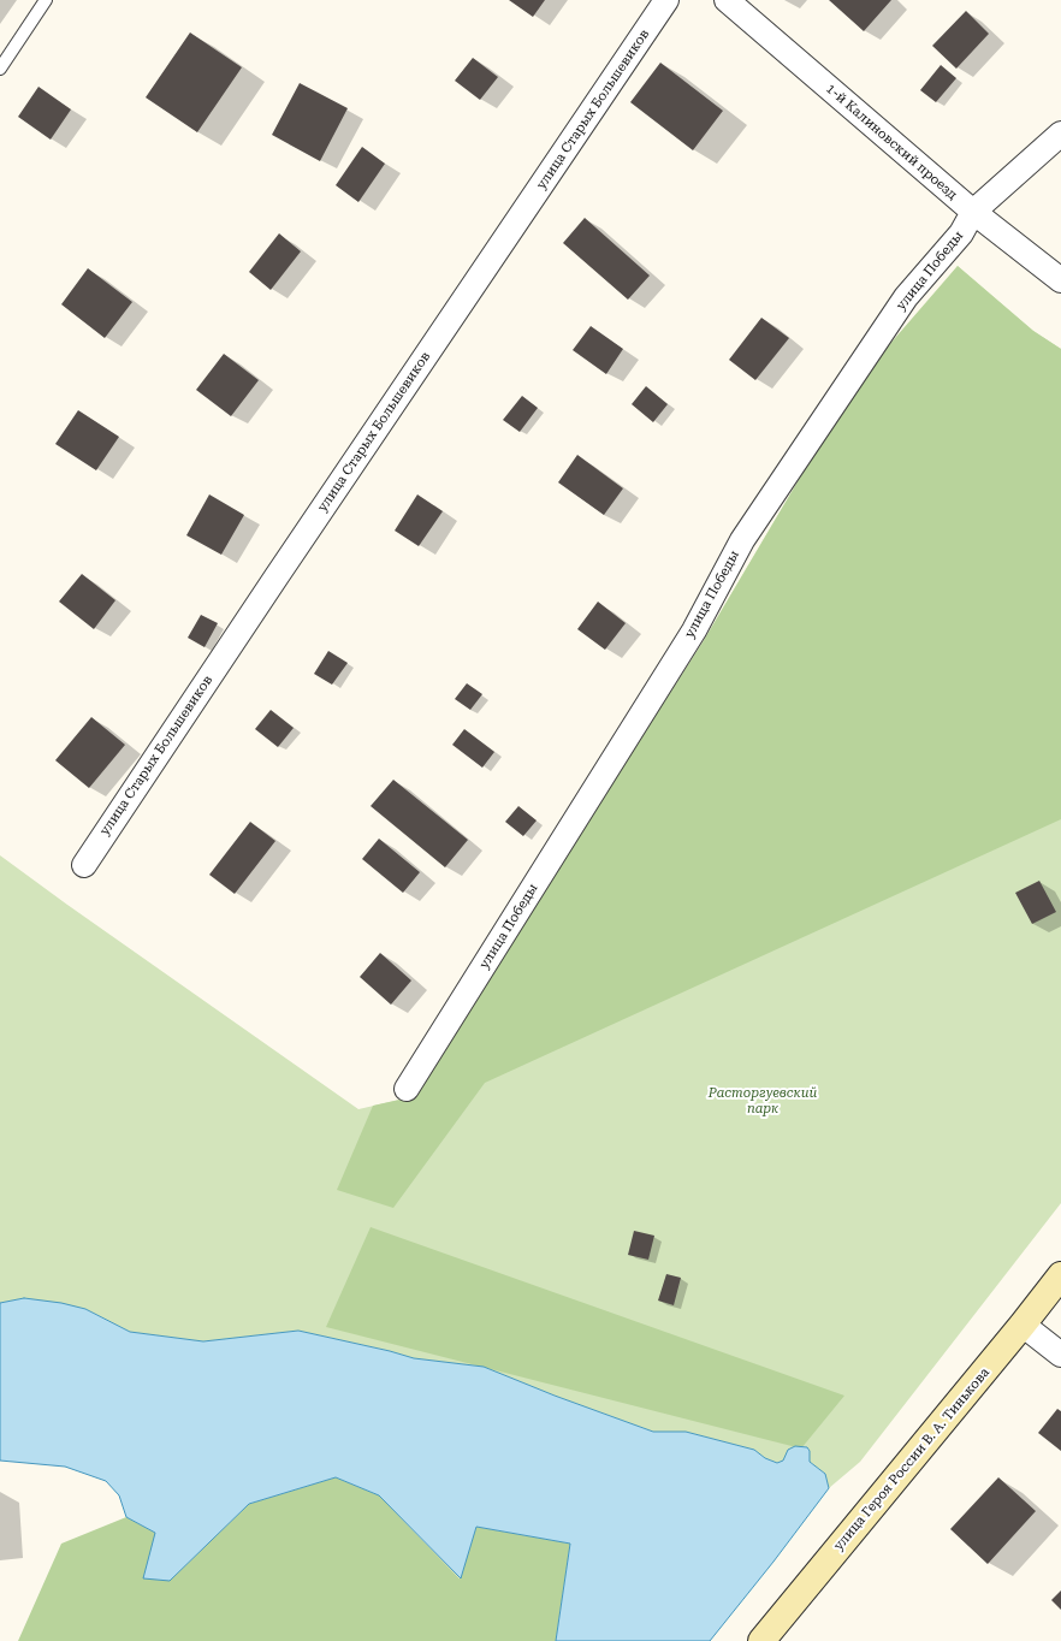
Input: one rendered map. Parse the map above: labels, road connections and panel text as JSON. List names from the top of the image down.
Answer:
{
  "streets": {
    "street": [
      "улица Старых Большевиков",
      "1-й Калиновский проезд",
      "улица Победы",
      "улица Героя России В. А. Тинькова"
    ]
  },
  "crossings": [
    ["1-й Калиновский проезд", "улица Победы"]
  ],
  "parks": ["Расторгуевский парк"]
}
